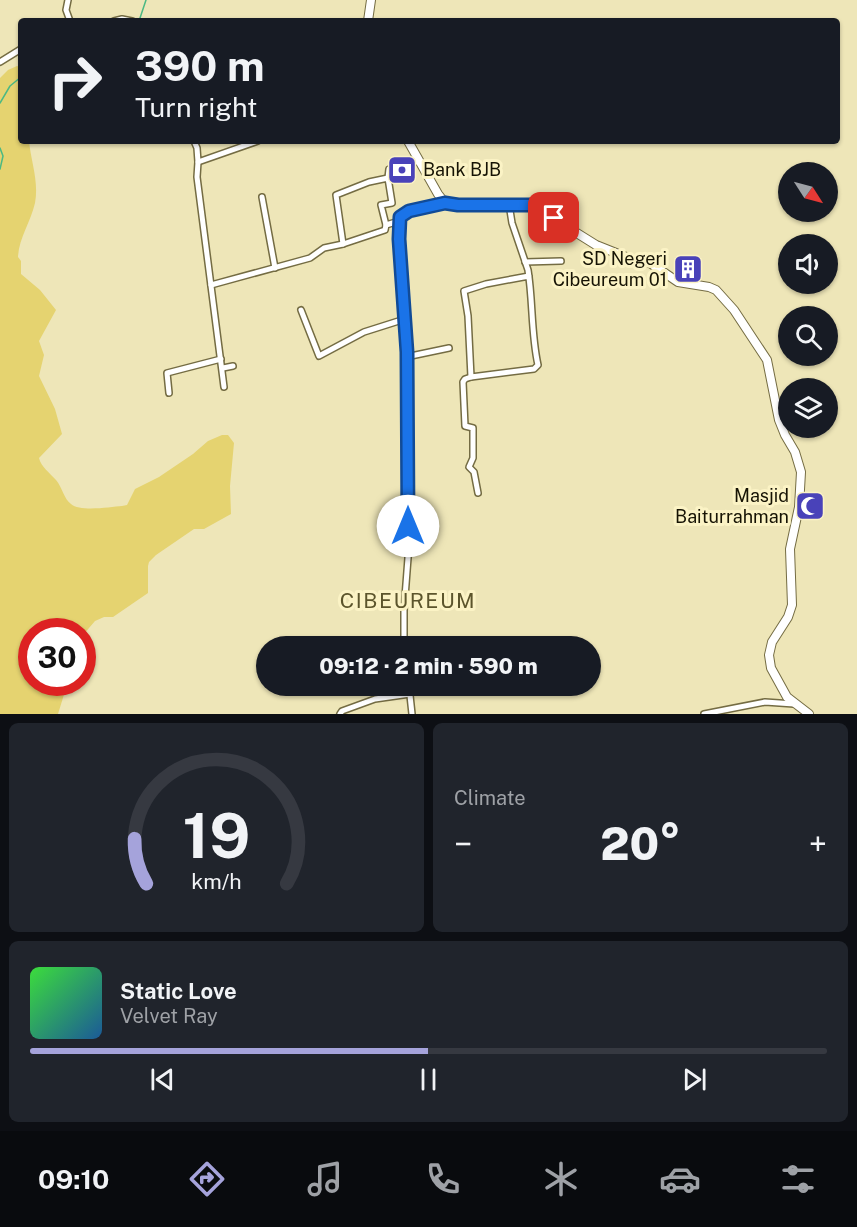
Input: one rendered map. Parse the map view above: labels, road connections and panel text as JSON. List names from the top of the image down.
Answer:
{
  "districts": ["CIBEUREUM"],
  "places": {
    "bank": ["Bank BJB"],
    "building": ["SD Negeri Cibeureum 01"],
    "mosque": ["Masjid Baiturrahman"]
  },
  "north": "bottom right",
  "page": {
    "turn": ["390 m", "Turn right"],
    "limit": "30",
    "trip": "09:12 · 2 min · 590 m",
    "tile": "Climate",
    "heat": ["−", "20°", "+"],
    "song": ["Static Love", "Velvet Ray"],
    "tabs": "09:10",
    "gauge": ["19", "km/h"]
  }
}
